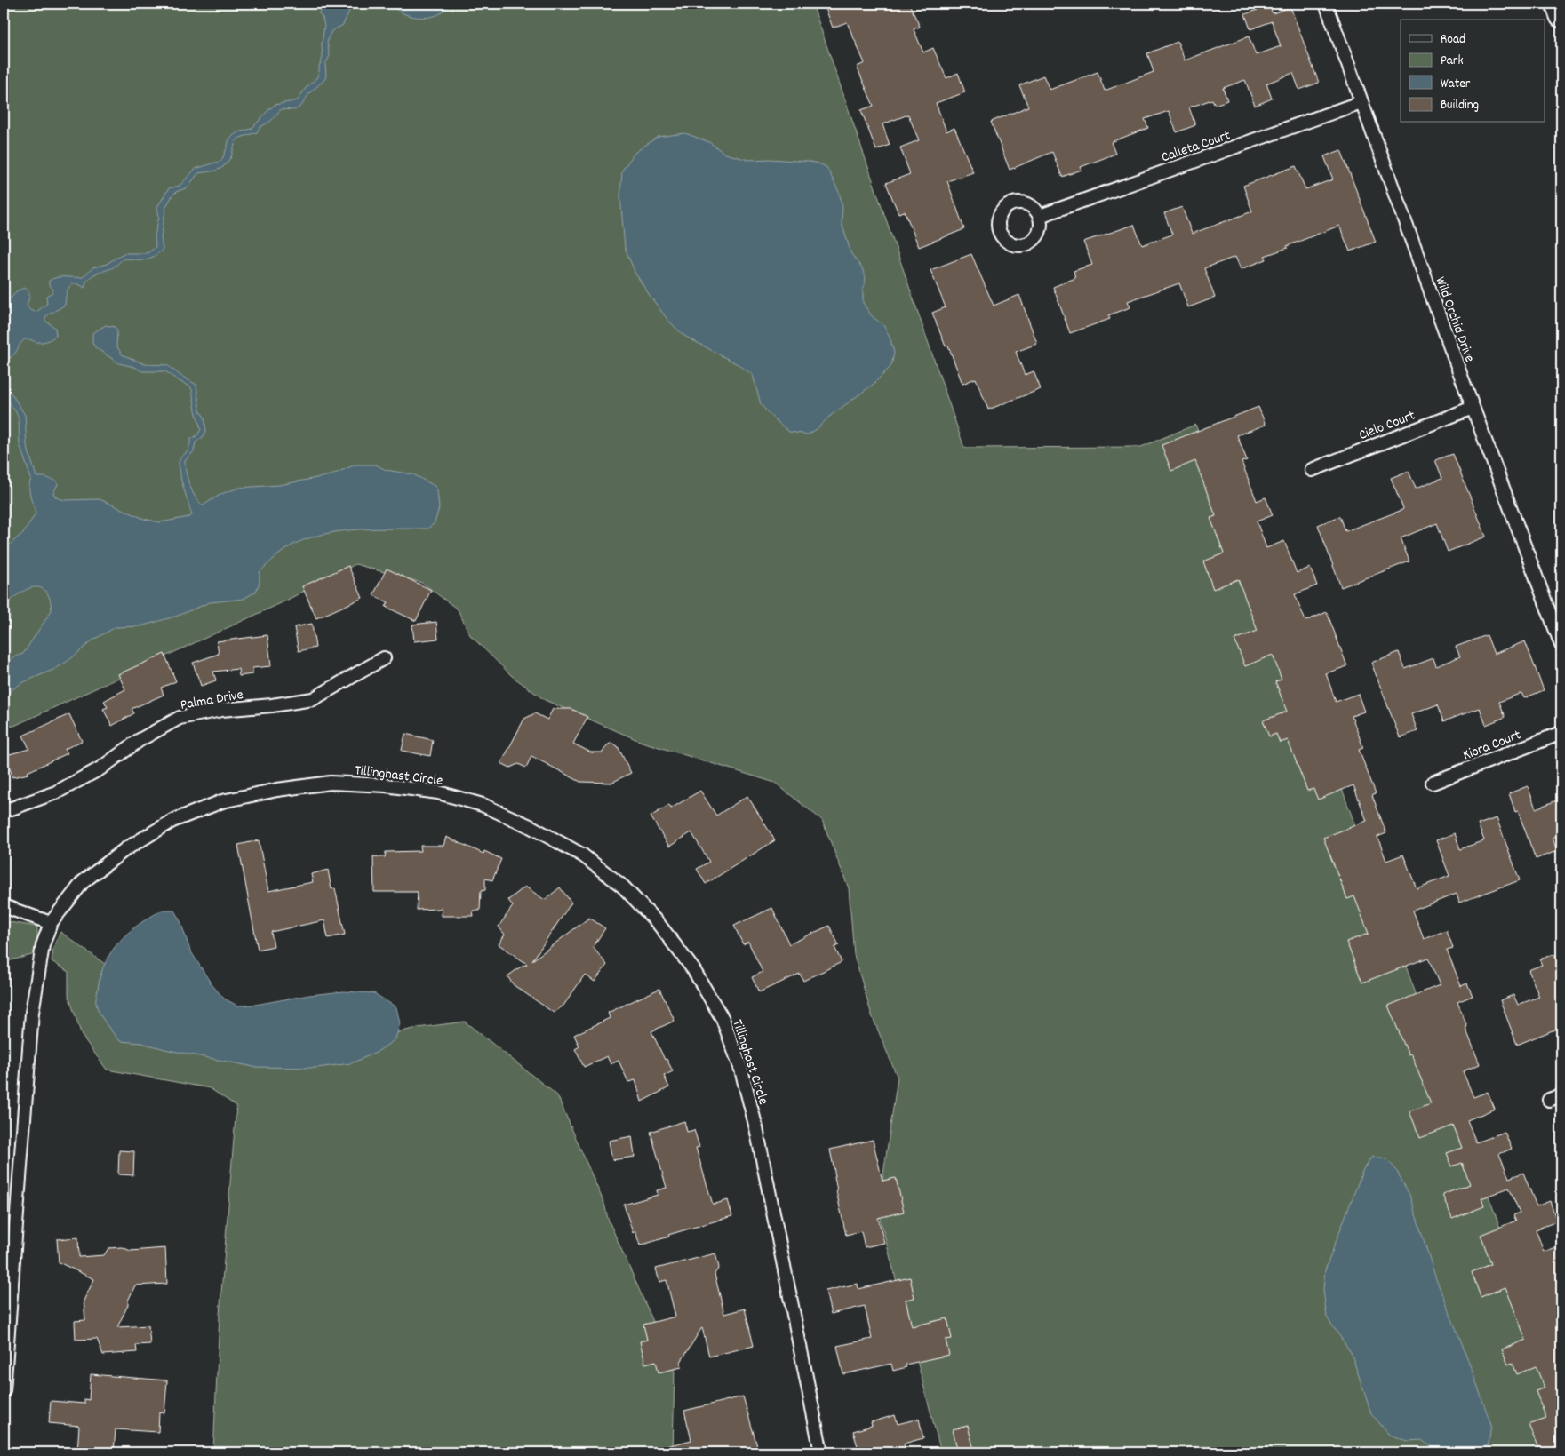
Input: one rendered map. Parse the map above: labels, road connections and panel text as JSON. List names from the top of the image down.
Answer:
{
  "streets": {
    "street": [
      "Calleta Court",
      "Wild Orchid Drive",
      "Cielo Court",
      "Palma Drive",
      "Kiora Court",
      "Tillinghast Circle"
    ]
  },
  "crossings": [
    ["Calleta Court", "Wild Orchid Drive"],
    ["Wild Orchid Drive", "Cielo Court"]
  ],
  "legend": [
    "Road",
    "Park",
    "Water",
    "Building"
  ]
}
